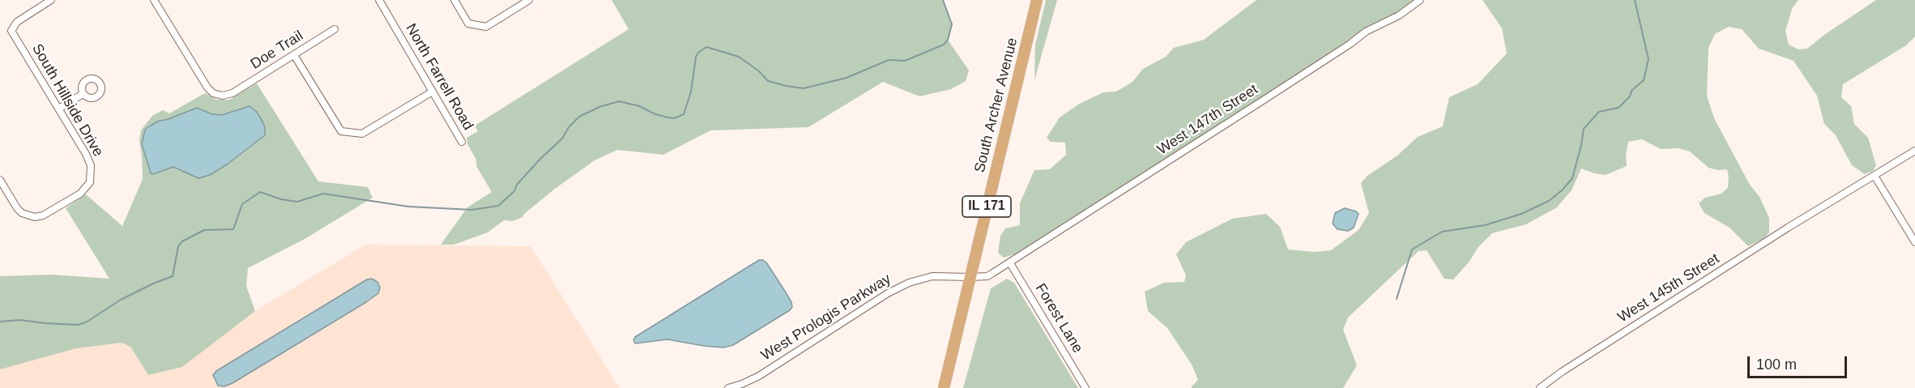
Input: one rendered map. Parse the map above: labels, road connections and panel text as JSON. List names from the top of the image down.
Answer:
{
  "streets": {
    "main road": ["South Archer Avenue", "IL 171"],
    "street": [
      "Doe Trail",
      "North Farrell Road",
      "South Hillside Drive",
      "West 147th Street",
      "West 145th Street",
      "West Prologis Parkway",
      "Forest Lane"
    ]
  },
  "crossings": [
    ["South Archer Avenue", "West 147th Street"],
    ["South Archer Avenue", "West Prologis Parkway"],
    ["West 147th Street", "West Prologis Parkway"],
    ["West 147th Street", "Forest Lane"]
  ],
  "scale_bar": "100 m"
}
